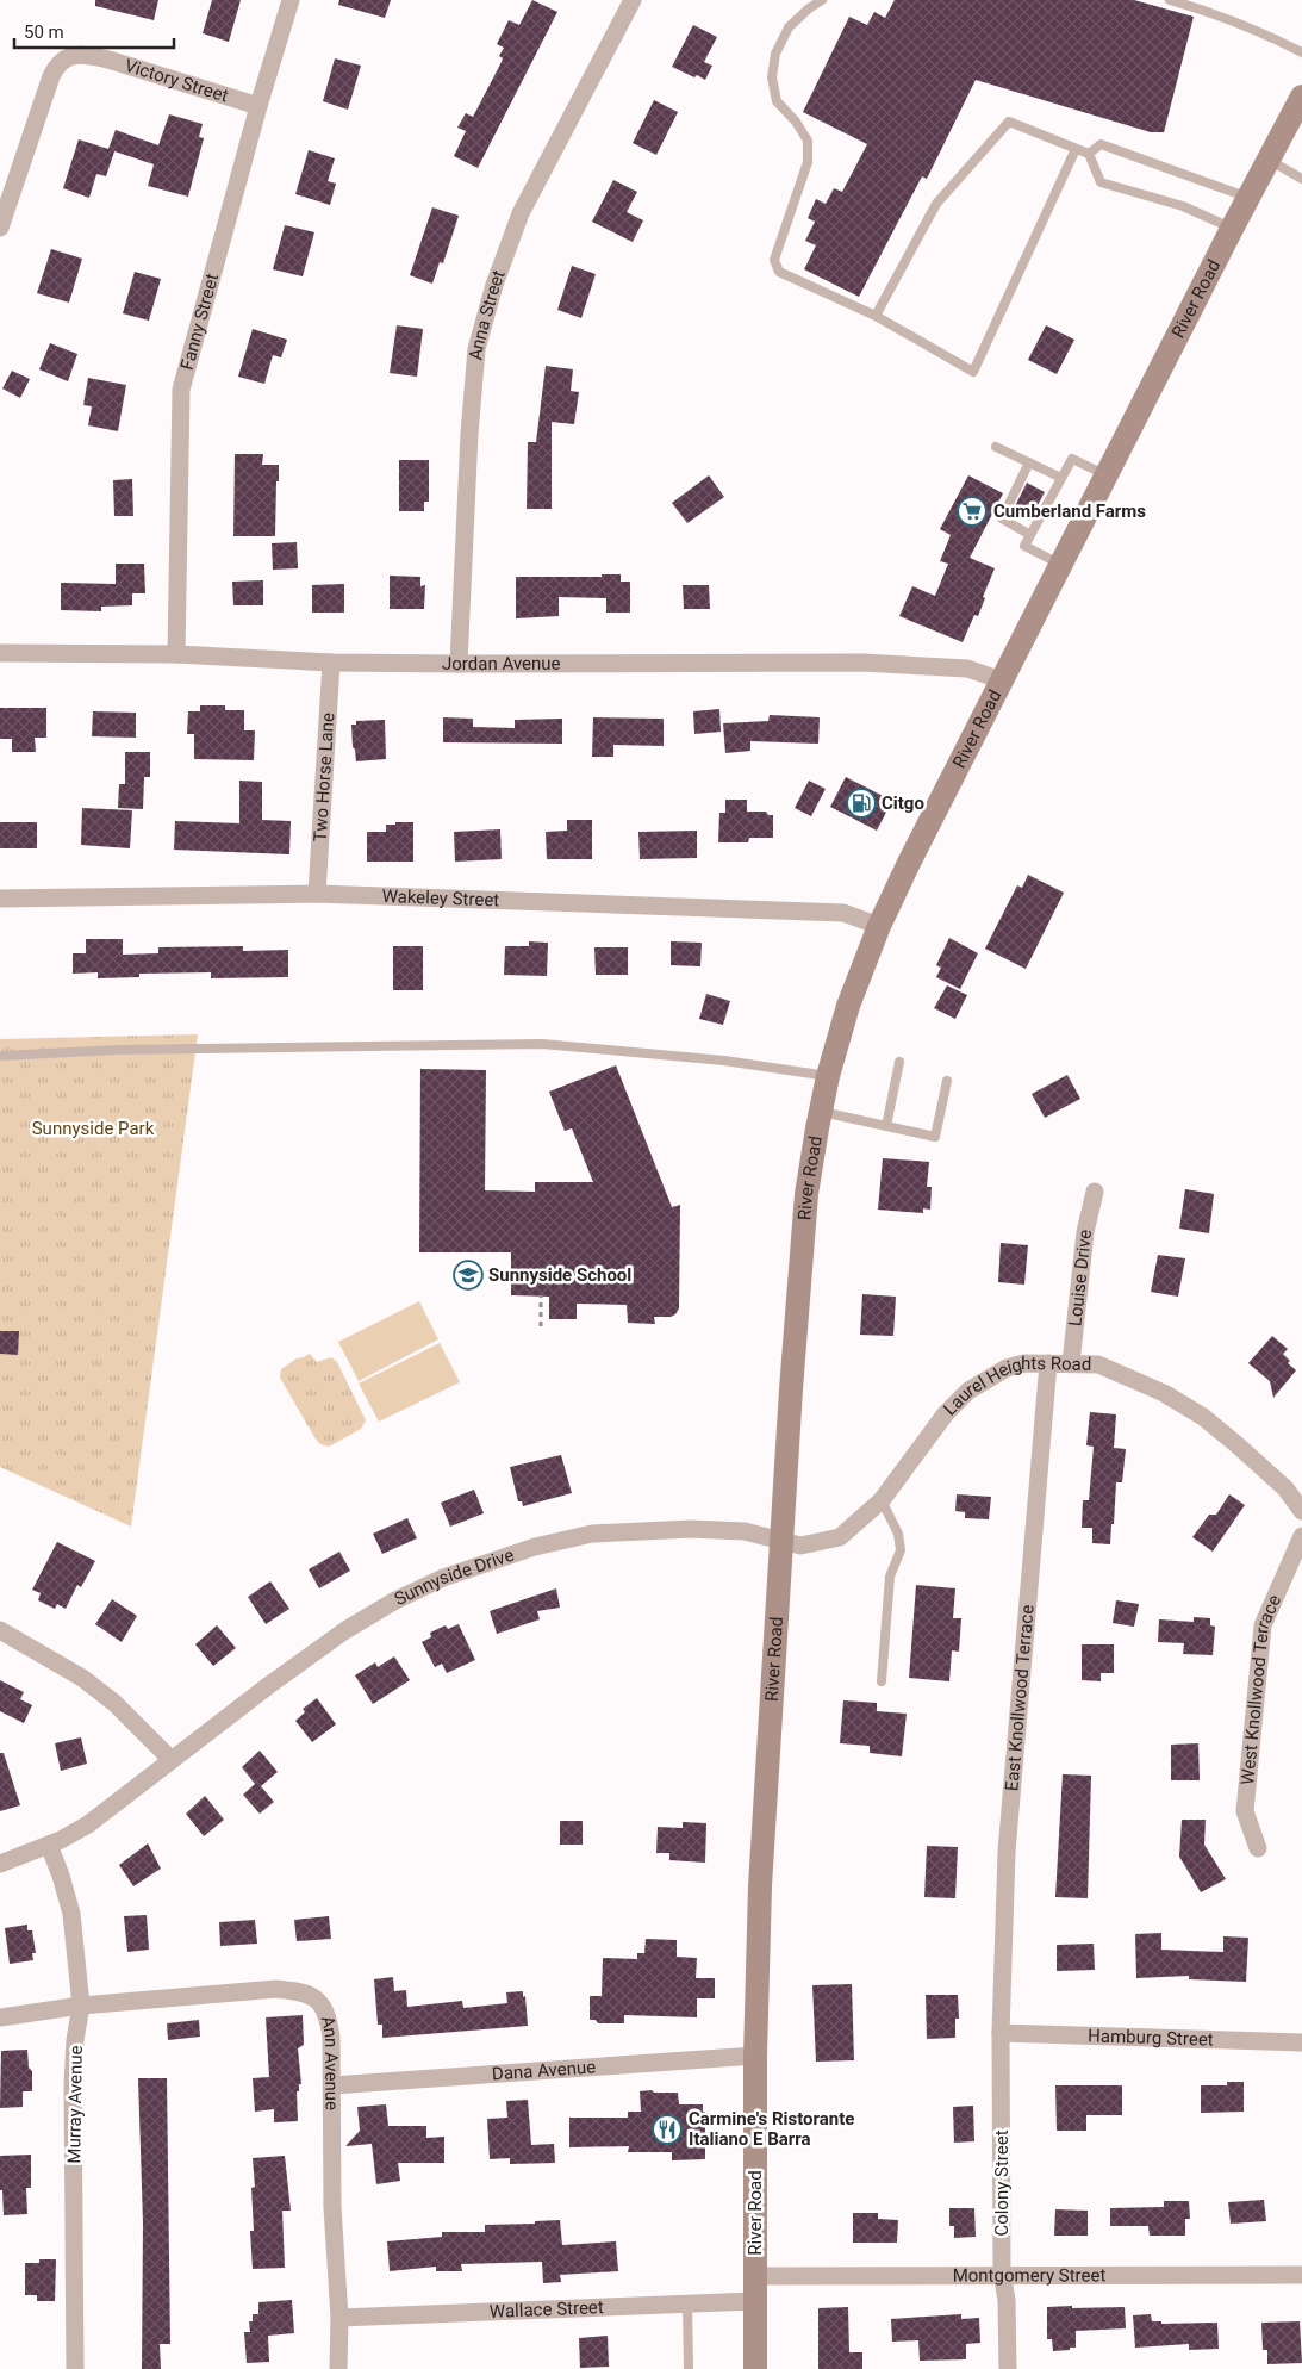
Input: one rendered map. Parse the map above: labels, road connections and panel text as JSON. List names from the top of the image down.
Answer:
{
  "streets": {
    "main road": ["River Road"],
    "street": [
      "Victory Street",
      "Anna Street",
      "Fanny Street",
      "Jordan Avenue",
      "Two Horse Lane",
      "Wakeley Street",
      "Louise Drive",
      "Laurel Heights Road",
      "Sunnyside Drive",
      "West Knollwood Terrace",
      "East Knollwood Terrace",
      "Hamburg Street",
      "Ann Avenue",
      "Dana Avenue",
      "Murray Avenue",
      "Colony Street",
      "Montgomery Street",
      "Wallace Street"
    ]
  },
  "crossings": [
    ["Victory Street", "Fanny Street"],
    ["River Road", "Jordan Avenue"],
    ["River Road", "Wakeley Street"],
    ["River Road", "Laurel Heights Road"],
    ["River Road", "Sunnyside Drive"],
    ["River Road", "Dana Avenue"],
    ["River Road", "Montgomery Street"],
    ["River Road", "Wallace Street"],
    ["Anna Street", "Jordan Avenue"],
    ["Fanny Street", "Jordan Avenue"],
    ["Jordan Avenue", "Two Horse Lane"],
    ["Two Horse Lane", "Wakeley Street"],
    ["Louise Drive", "Laurel Heights Road"],
    ["Laurel Heights Road", "Sunnyside Drive"],
    ["Laurel Heights Road", "East Knollwood Terrace"],
    ["Sunnyside Drive", "Murray Avenue"],
    ["East Knollwood Terrace", "Hamburg Street"],
    ["East Knollwood Terrace", "Colony Street"],
    ["Hamburg Street", "Colony Street"],
    ["Ann Avenue", "Dana Avenue"],
    ["Ann Avenue", "Murray Avenue"],
    ["Ann Avenue", "Wallace Street"],
    ["Colony Street", "Montgomery Street"]
  ],
  "parks": ["Sunnyside Park"],
  "places": {
    "supermarket": ["Cumberland Farms"],
    "fuel station": ["Citgo"],
    "school or university": ["Sunnyside School"],
    "restaurant": ["Carmine's Ristorante Italiano E Barra"]
  },
  "scale_bar": "50 m"
}
